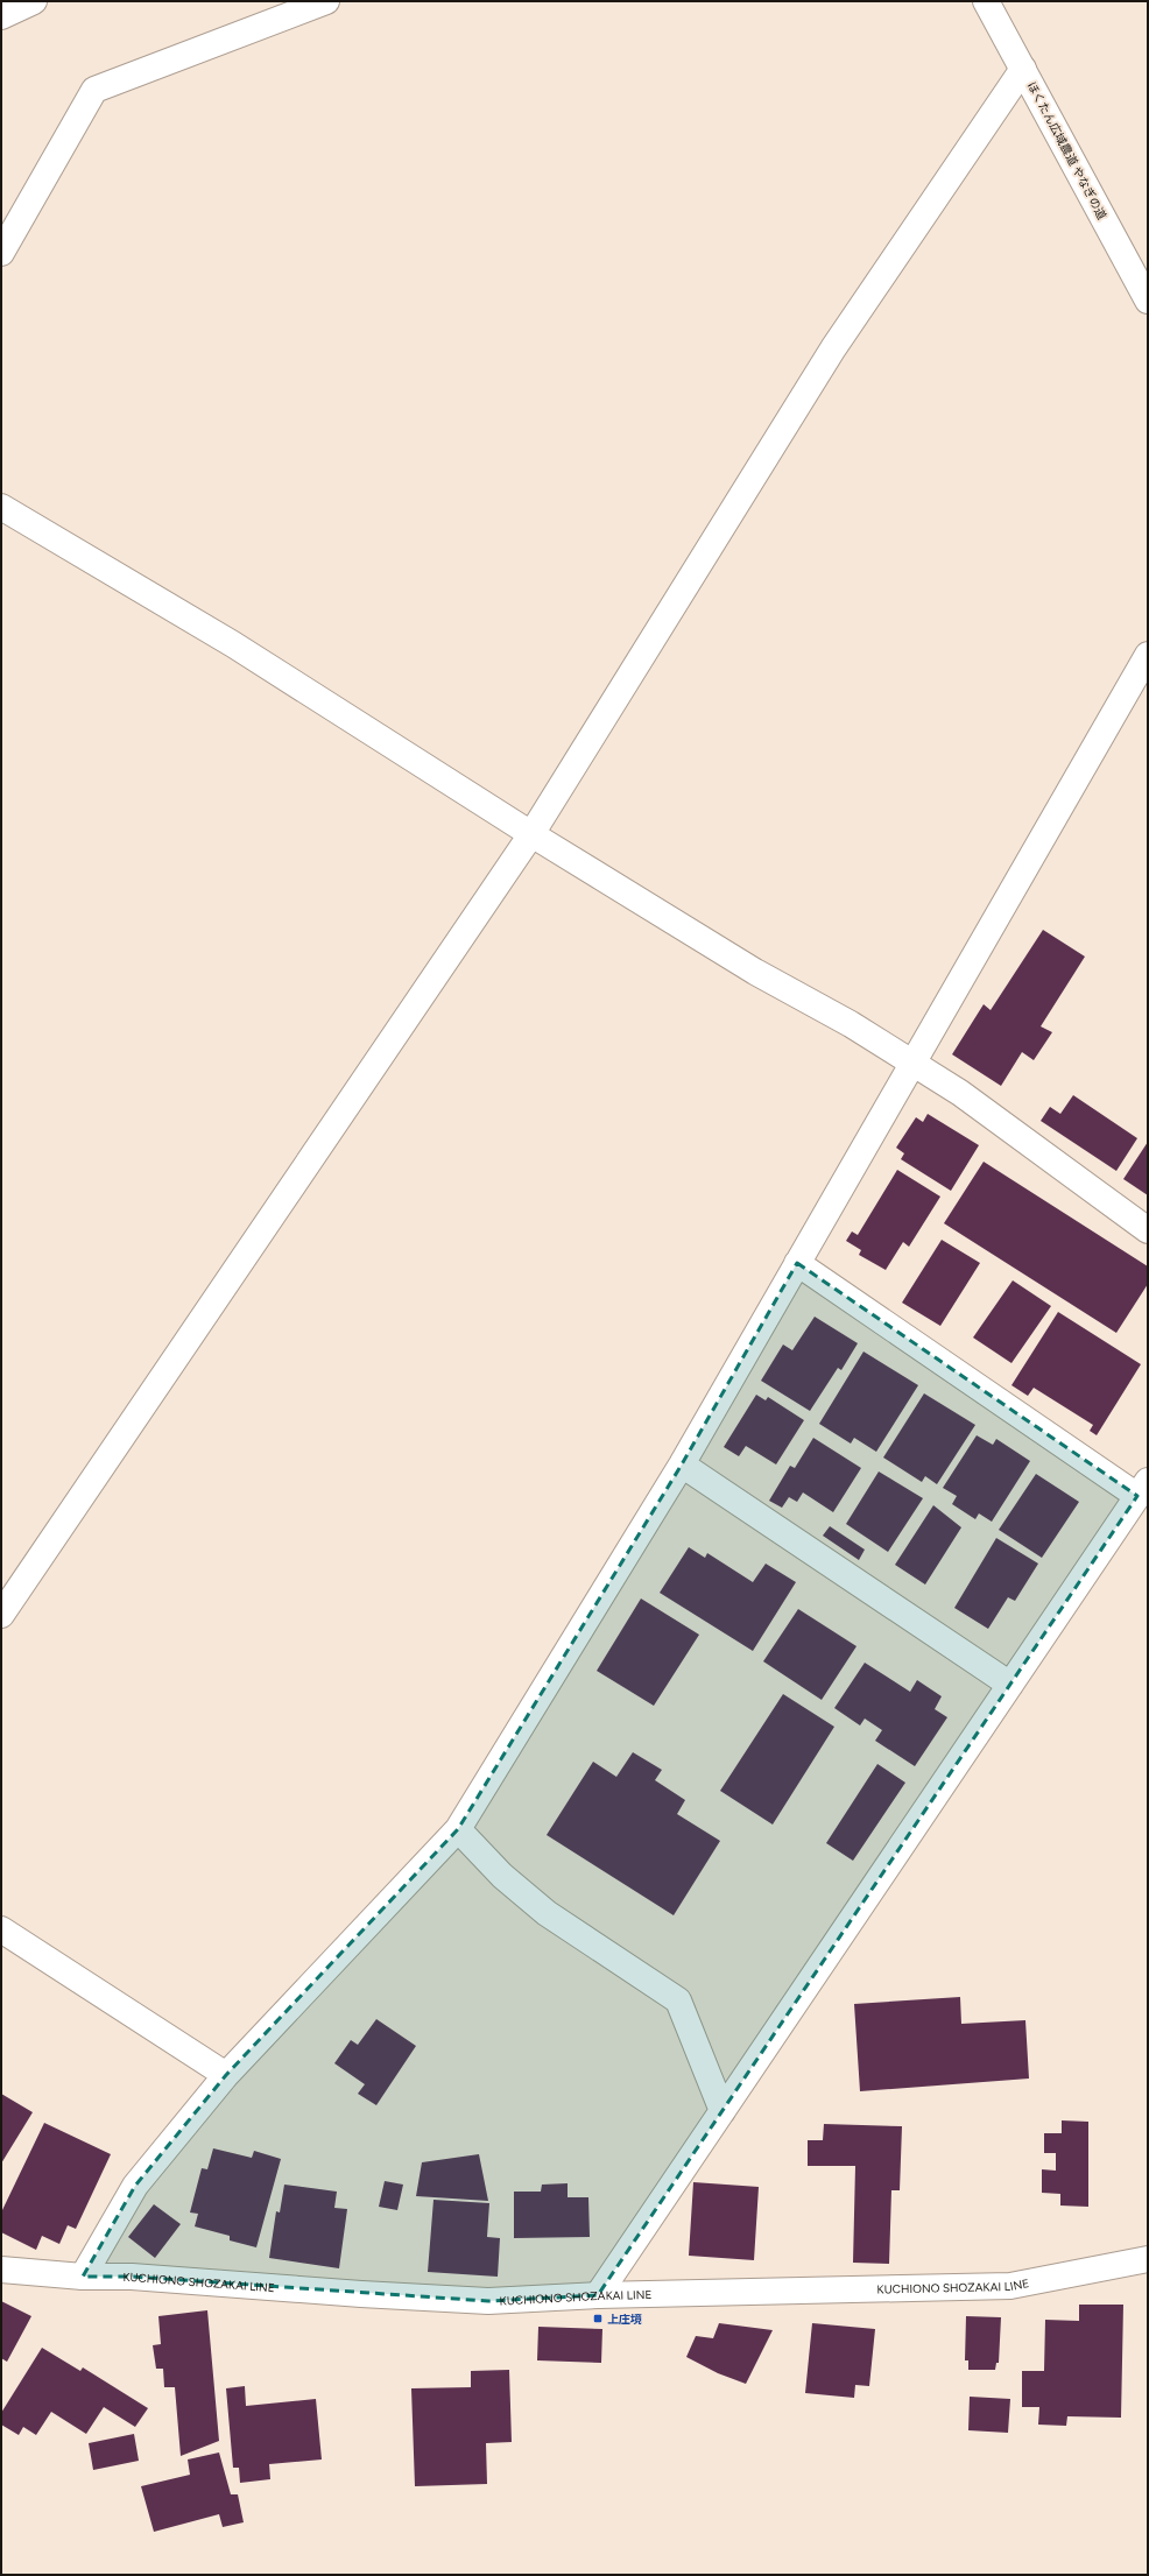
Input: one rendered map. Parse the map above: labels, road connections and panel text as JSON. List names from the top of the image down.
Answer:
{
  "streets": {
    "street": ["ほくたん広域農道 やなぎの道", "KUCHIONO SHOZAKAI LINE"]
  },
  "places": {
    "transit": ["上庄境"]
  }
}
